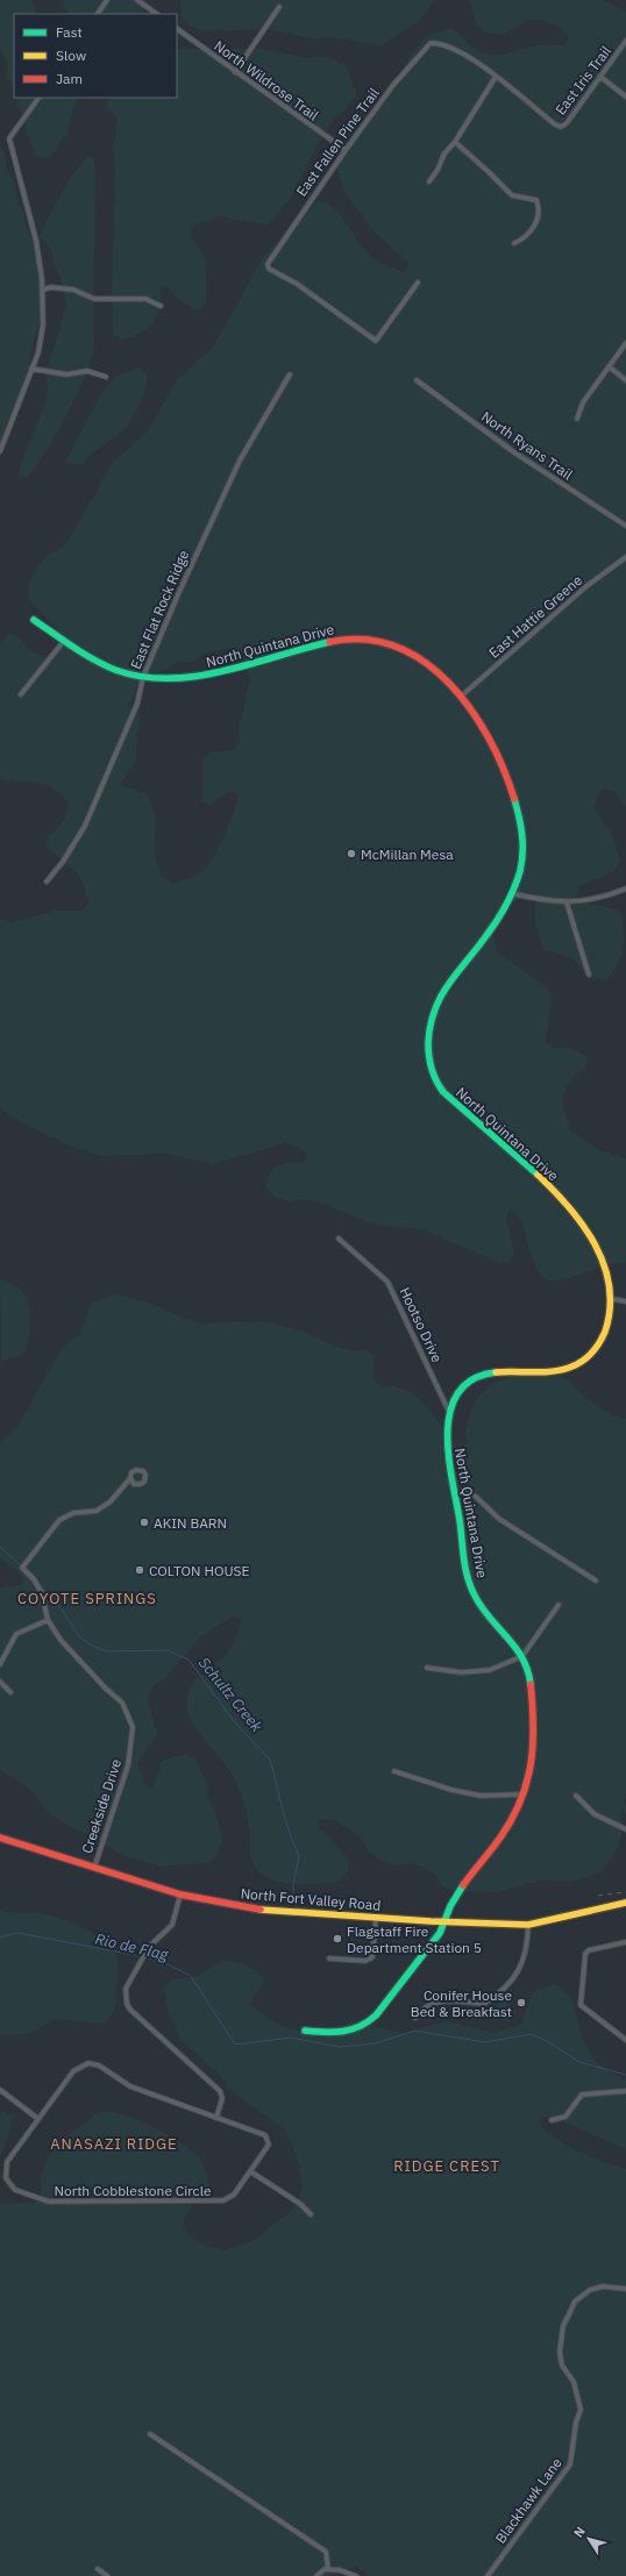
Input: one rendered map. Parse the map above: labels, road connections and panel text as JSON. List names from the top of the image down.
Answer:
{
  "streets": {
    "street": [
      "North Wildrose Trail",
      "East Iris Trail",
      "East Fallen Pine Trail",
      "North Ryans Trail",
      "East Flat Rock Ridge",
      "East Hattie Greene",
      "North Quintana Drive",
      "Hootso Drive",
      "Creekside Drive",
      "North Fort Valley Road",
      "North Cobblestone Circle",
      "Blackhawk Lane"
    ]
  },
  "crossings": [
    ["North Wildrose Trail", "East Fallen Pine Trail"],
    ["East Iris Trail", "East Fallen Pine Trail"],
    ["East Flat Rock Ridge", "North Quintana Drive"],
    ["East Hattie Greene", "North Quintana Drive"],
    ["North Quintana Drive", "Hootso Drive"],
    ["North Quintana Drive", "North Fort Valley Road"],
    ["Creekside Drive", "North Fort Valley Road"]
  ],
  "districts": ["COYOTE SPRINGS", "ANASAZI RIDGE", "RIDGE CREST"],
  "water": ["Schultz Creek", "Rio de Flag"],
  "places": [
    "McMillan Mesa",
    "AKIN BARN",
    "COLTON HOUSE",
    "Flagstaff Fire Department Station 5",
    "Conifer House Bed & Breakfast"
  ],
  "legend": ["Fast", "Slow", "Jam"],
  "north": "top left"
}
